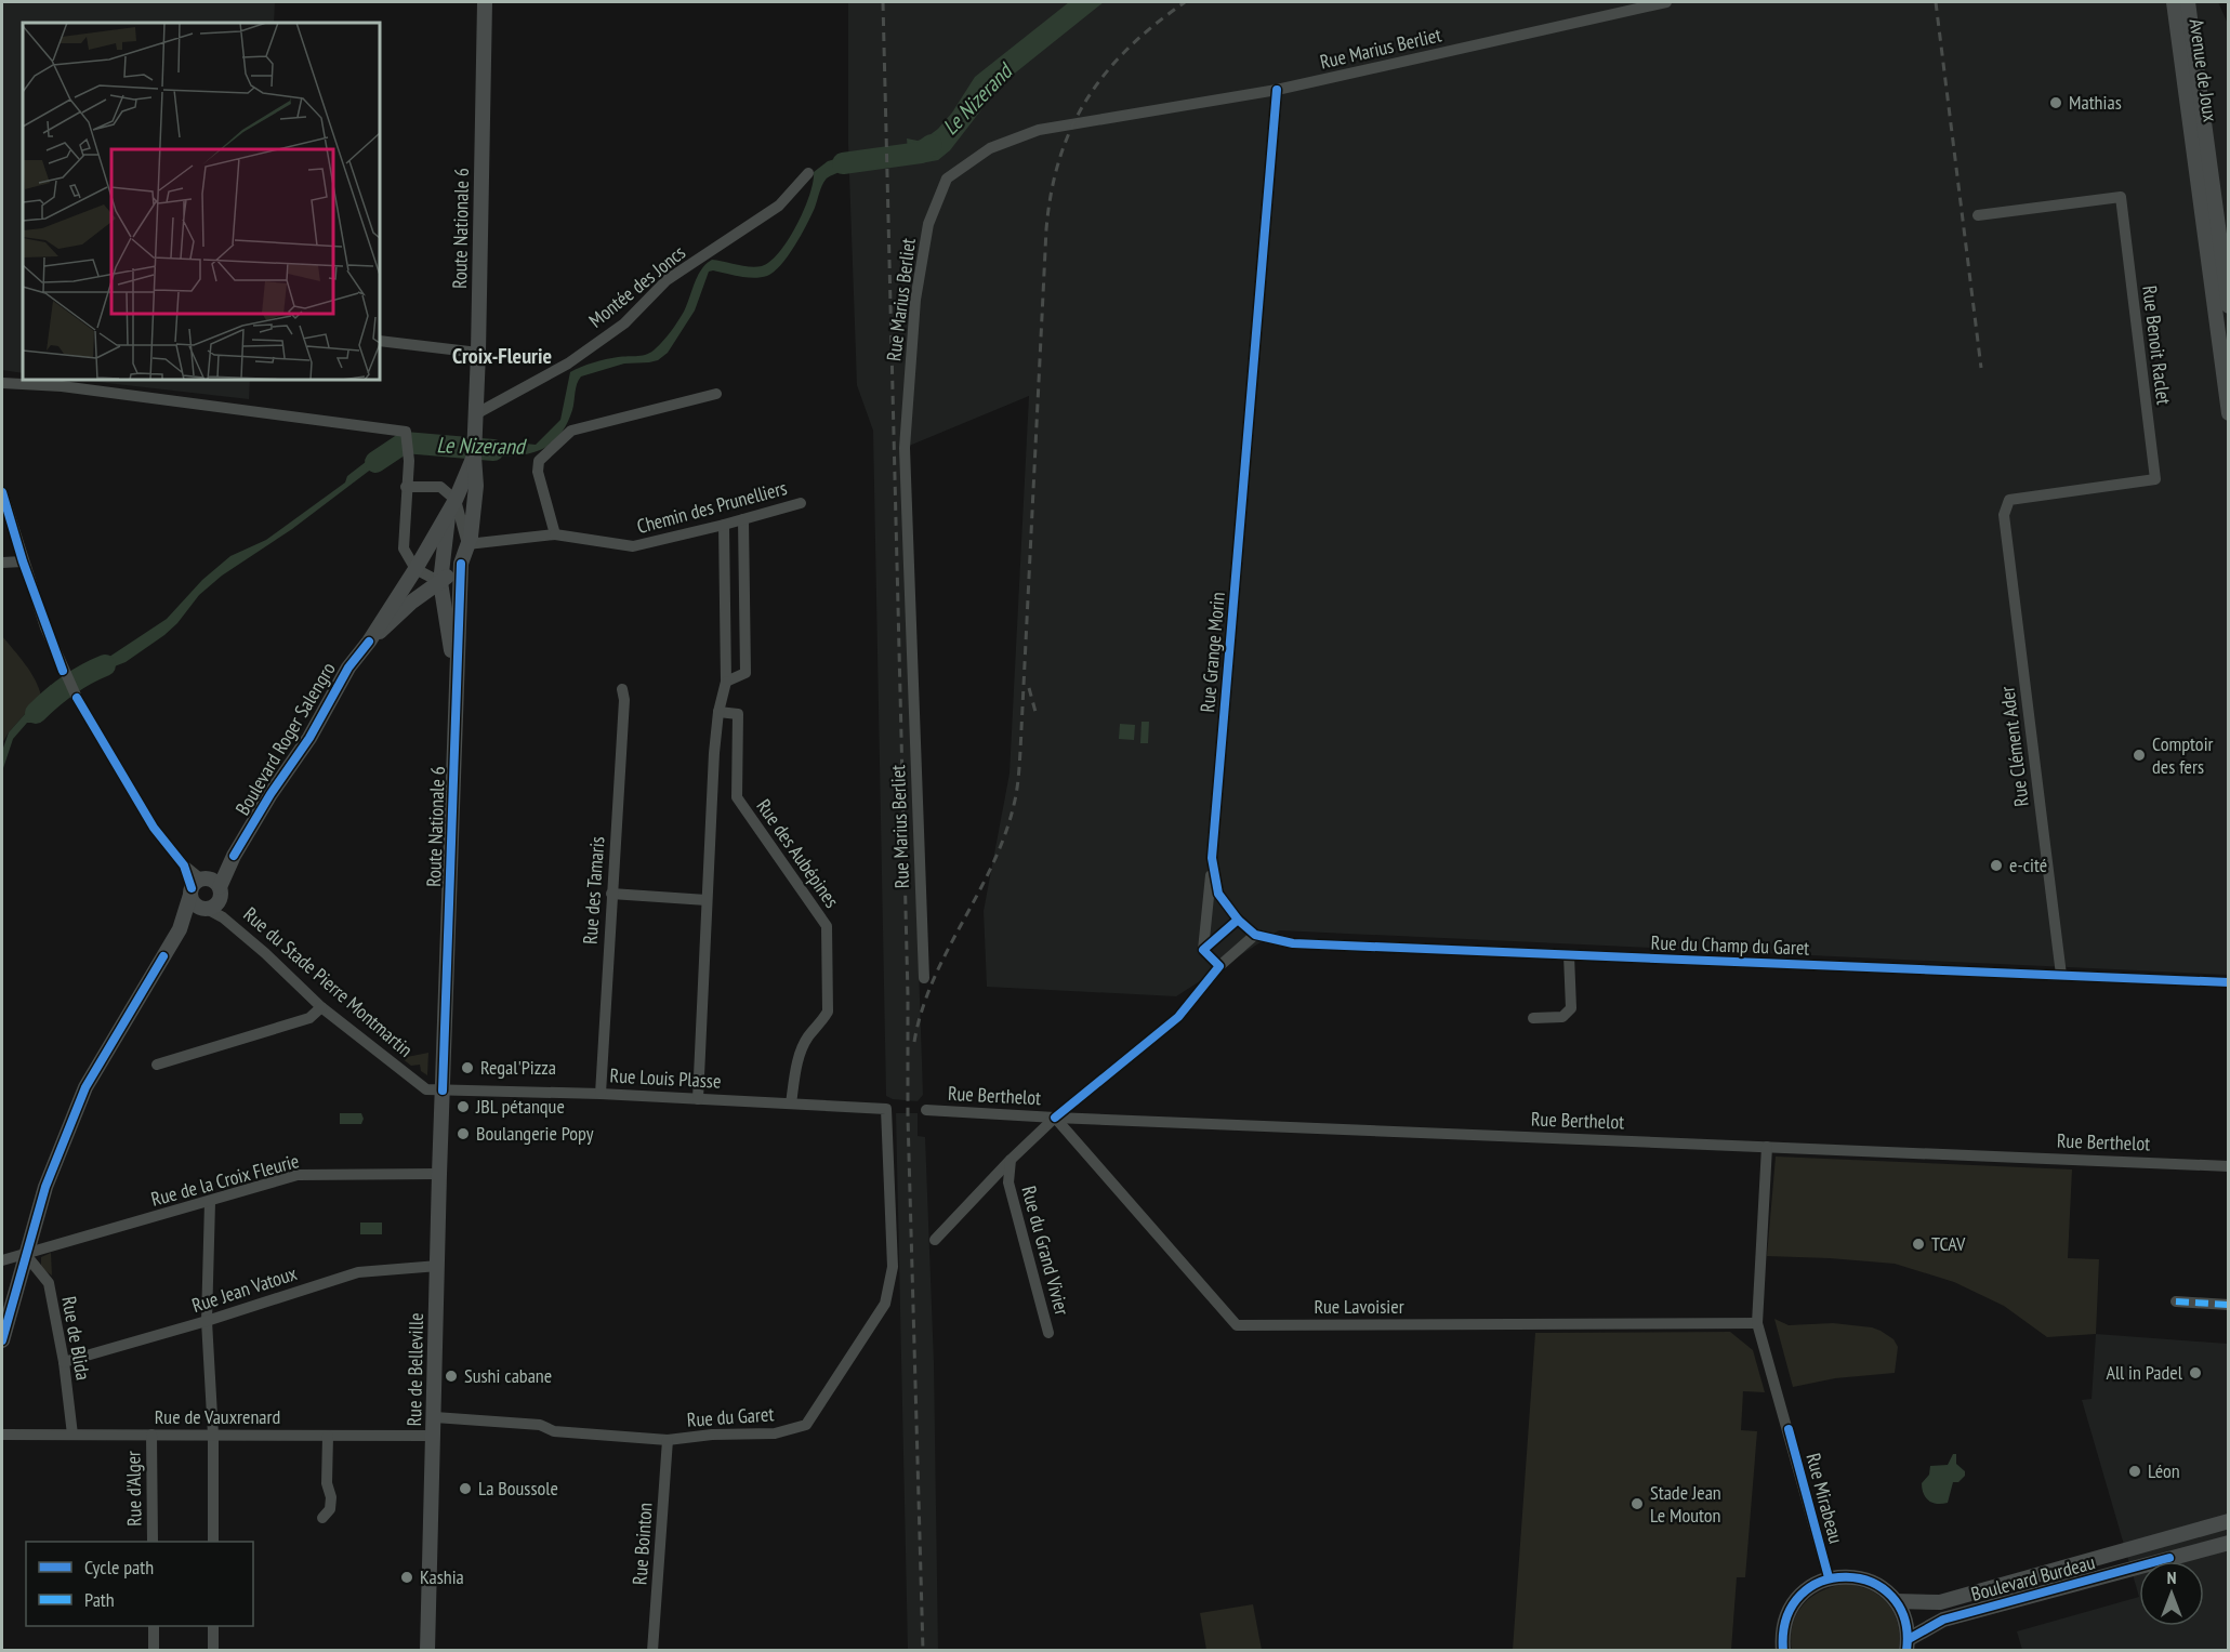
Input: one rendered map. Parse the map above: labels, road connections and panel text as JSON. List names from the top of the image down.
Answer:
{
  "streets": {
    "main road": [
      "Avenue de Joux",
      "Route Nationale 6",
      "Boulevard Roger Salengro",
      "Rue de Belleville",
      "Boulevard Burdeau"
    ],
    "street": [
      "Rue Marius Berliet",
      "Montée des Joncs",
      "Rue Benoit Raclet",
      "Chemin des Prunelliers",
      "Rue Grange Morin",
      "Rue Clément Ader",
      "Rue des Aubépines",
      "Rue des Tamaris",
      "Rue du Champ du Garet",
      "Rue du Stade Pierre Montmartin",
      "Rue Louis Plasse",
      "Rue Berthelot",
      "Rue de la Croix Fleurie",
      "Rue du Grand Vivier",
      "Rue Jean Vatoux",
      "Rue Lavoisier",
      "Rue de Blida",
      "Rue de Vauxrenard",
      "Rue du Garet",
      "Rue d'Alger",
      "Rue Mirabeau",
      "Rue Bointon"
    ]
  },
  "crossings": [
    ["Rue Marius Berliet", "Rue Grange Morin"],
    ["Route Nationale 6", "Montée des Joncs"],
    ["Route Nationale 6", "Chemin des Prunelliers"],
    ["Route Nationale 6", "Boulevard Roger Salengro"],
    ["Route Nationale 6", "Rue du Stade Pierre Montmartin"],
    ["Route Nationale 6", "Rue Louis Plasse"],
    ["Route Nationale 6", "Rue de Belleville"],
    ["Rue Benoit Raclet", "Rue Clément Ader"],
    ["Rue Grange Morin", "Rue du Champ du Garet"],
    ["Boulevard Roger Salengro", "Rue du Stade Pierre Montmartin"],
    ["Boulevard Roger Salengro", "Rue de la Croix Fleurie"],
    ["Boulevard Roger Salengro", "Rue de Blida"],
    ["Rue Clément Ader", "Rue du Champ du Garet"],
    ["Rue des Aubépines", "Rue Louis Plasse"],
    ["Rue des Tamaris", "Rue Louis Plasse"],
    ["Rue du Stade Pierre Montmartin", "Rue Louis Plasse"],
    ["Rue du Stade Pierre Montmartin", "Rue de Belleville"],
    ["Rue Louis Plasse", "Rue de Belleville"],
    ["Rue Louis Plasse", "Rue du Garet"],
    ["Rue Berthelot", "Rue Lavoisier"],
    ["Rue Berthelot", "Rue Mirabeau"],
    ["Rue de la Croix Fleurie", "Rue de Blida"],
    ["Rue de la Croix Fleurie", "Rue de Belleville"],
    ["Rue Jean Vatoux", "Rue de Blida"],
    ["Rue Jean Vatoux", "Rue de Belleville"],
    ["Rue Lavoisier", "Rue Mirabeau"],
    ["Rue de Blida", "Rue de Vauxrenard"],
    ["Rue de Belleville", "Rue de Vauxrenard"],
    ["Rue de Belleville", "Rue du Garet"],
    ["Rue de Vauxrenard", "Rue d'Alger"],
    ["Rue du Garet", "Rue Bointon"]
  ],
  "districts": ["Croix-Fleurie"],
  "water": ["Le Nizerand"],
  "places": [
    "Mathias",
    "Comptoir des fers",
    "e-cité",
    "Regal'Pizza",
    "JBL pétanque",
    "Boulangerie Popy",
    "TCAV",
    "All in Padel",
    "Sushi cabane",
    "Léon",
    "La Boussole",
    "Stade Jean Le Mouton",
    "Kashia"
  ],
  "legend": ["Cycle path", "Path"],
  "north": "top"
}
